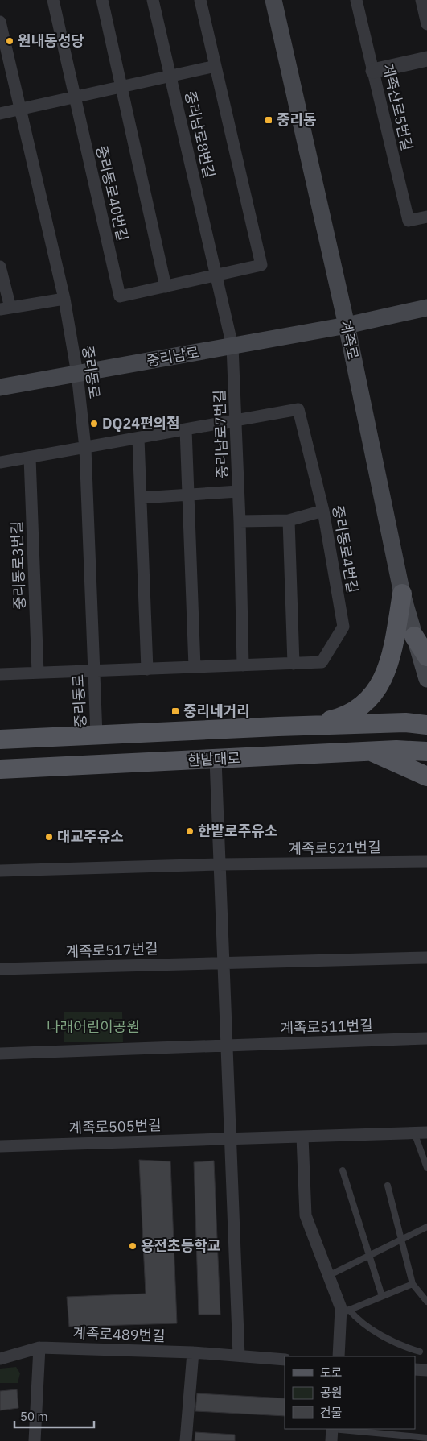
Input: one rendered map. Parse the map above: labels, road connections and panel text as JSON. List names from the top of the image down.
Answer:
{
  "streets": {
    "main road": ["계족로", "중리남로", "한밭대로"],
    "street": [
      "계족산로5번길",
      "중리남로8번길",
      "중리동로40번길",
      "중리동로",
      "중리남로7번길",
      "중리동로4번길",
      "중리동로3번길",
      "계족로521번길",
      "계족로517번길",
      "계족로511번길",
      "계족로505번길",
      "계족로489번길"
    ]
  },
  "crossings": [
    ["중리남로8번길", "중리남로"],
    ["중리남로8번길", "중리남로7번길"],
    ["계족로", "중리남로"],
    ["중리남로", "중리동로"],
    ["중리남로", "중리남로7번길"],
    ["중리동로", "중리동로4번길"],
    ["중리남로7번길", "중리동로4번길"]
  ],
  "parks": ["나래어린이공원"],
  "places": {
    "other": [
      "원내동성당",
      "DQ24편의점",
      "한밭로주유소",
      "대교주유소",
      "용전초등학교"
    ],
    "transit": ["중리동", "중리네거리"]
  },
  "legend": ["도로", "공원", "건물"],
  "scale_bar": "50 m"
}
